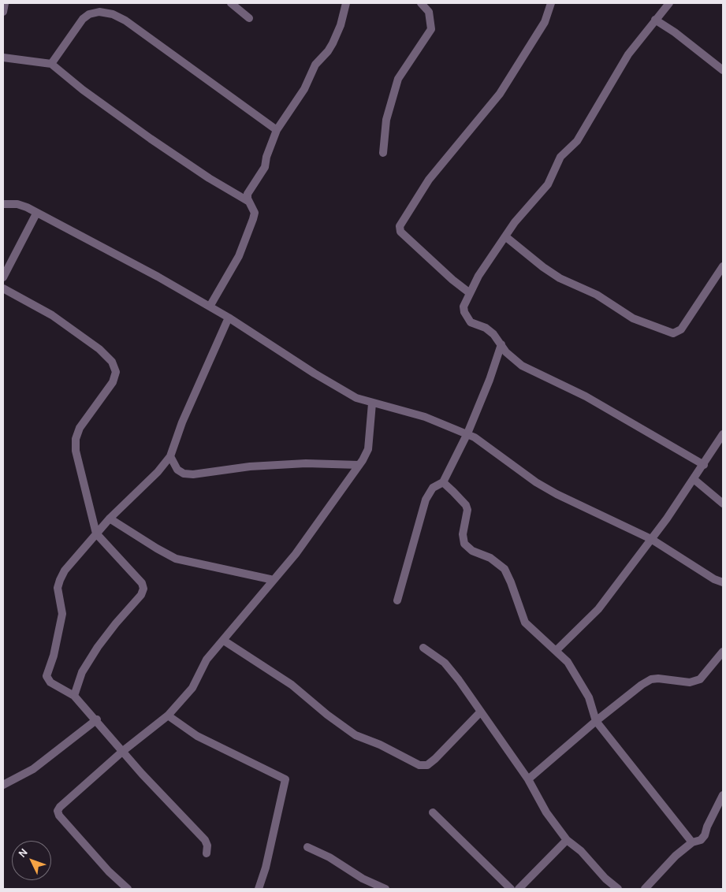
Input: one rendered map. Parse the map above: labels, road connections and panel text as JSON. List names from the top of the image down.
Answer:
{
  "north": "top left"
}
